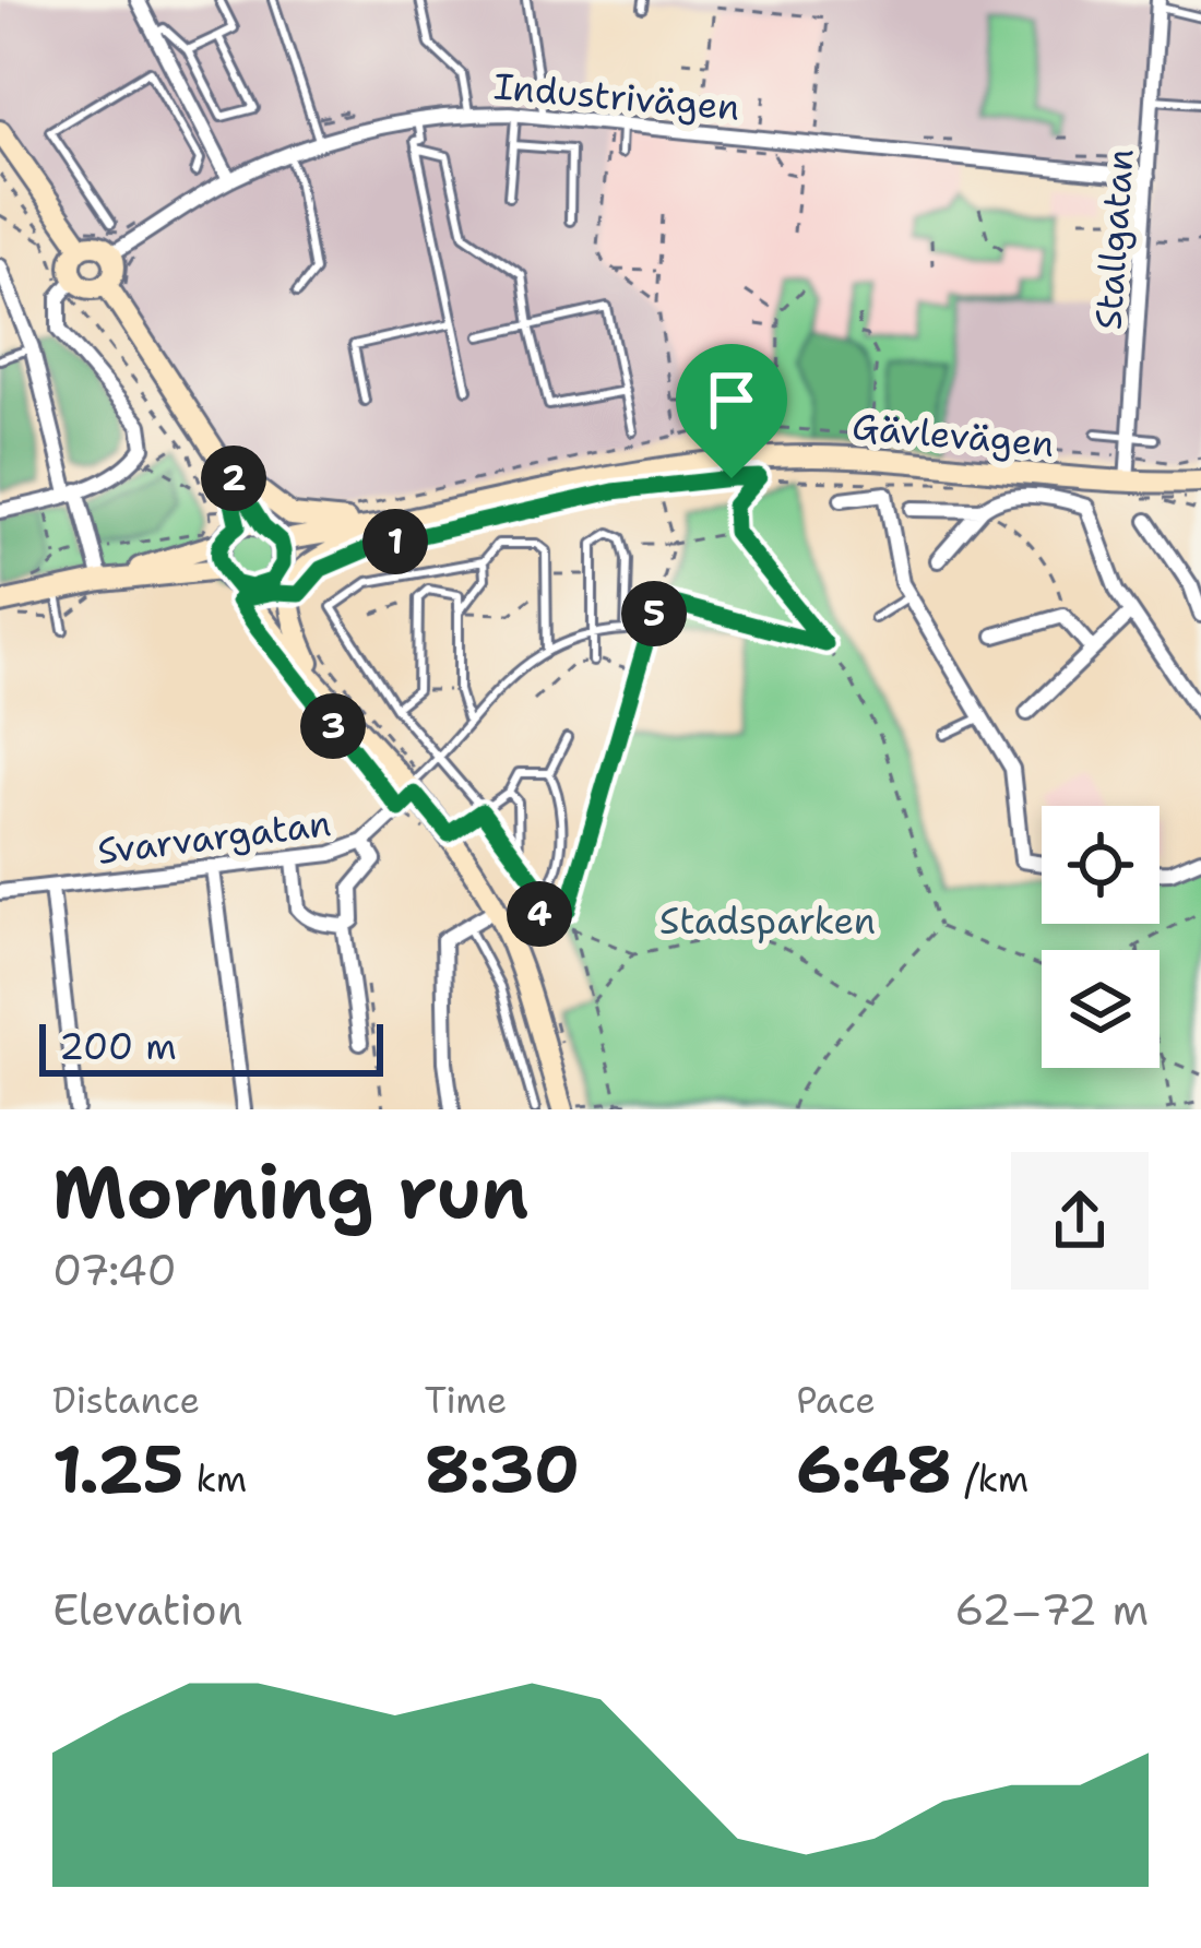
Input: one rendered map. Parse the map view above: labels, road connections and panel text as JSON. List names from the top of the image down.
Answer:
{
  "streets": {
    "main road": ["Gävlevägen"],
    "street": ["Industrivägen", "Stallgatan", "Svarvargatan"]
  },
  "crossings": [
    ["Industrivägen", "Stallgatan"],
    ["Stallgatan", "Gävlevägen"]
  ],
  "parks": ["Stadsparken"],
  "scale_bar": "200 m",
  "page": {
    "pins": [
      "2",
      "1",
      "5",
      "3",
      "4"
    ],
    "scale": "200 m",
    "heading": ["Morning run", "07:40"],
    "stats": [
      ["Distance", "1.25 km"],
      ["Time", "8:30"],
      ["Pace", "6:48 /km"]
    ],
    "chart": ["Elevation", "62–72 m"]
  }
}
